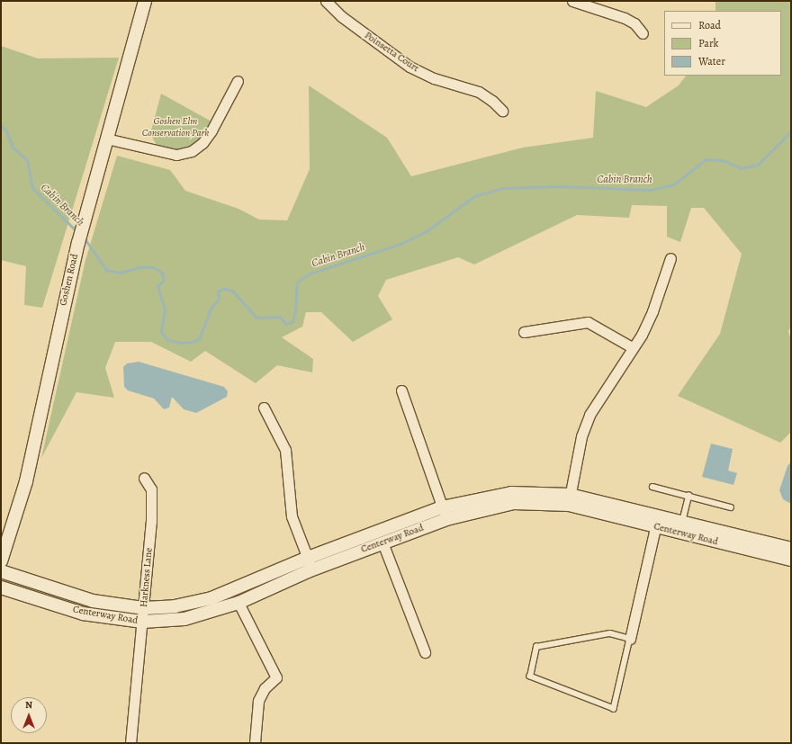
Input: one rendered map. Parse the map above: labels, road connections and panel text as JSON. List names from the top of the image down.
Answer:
{
  "streets": {
    "street": [
      "Poinsetta Court",
      "Goshen Road",
      "Centerway Road",
      "Harkness Lane"
    ]
  },
  "crossings": [
    ["Centerway Road", "Harkness Lane"]
  ],
  "water": ["Cabin Branch"],
  "parks": ["Goshen Elm Conservation Park"],
  "legend": ["Road", "Park", "Water"],
  "north": "top"
}
